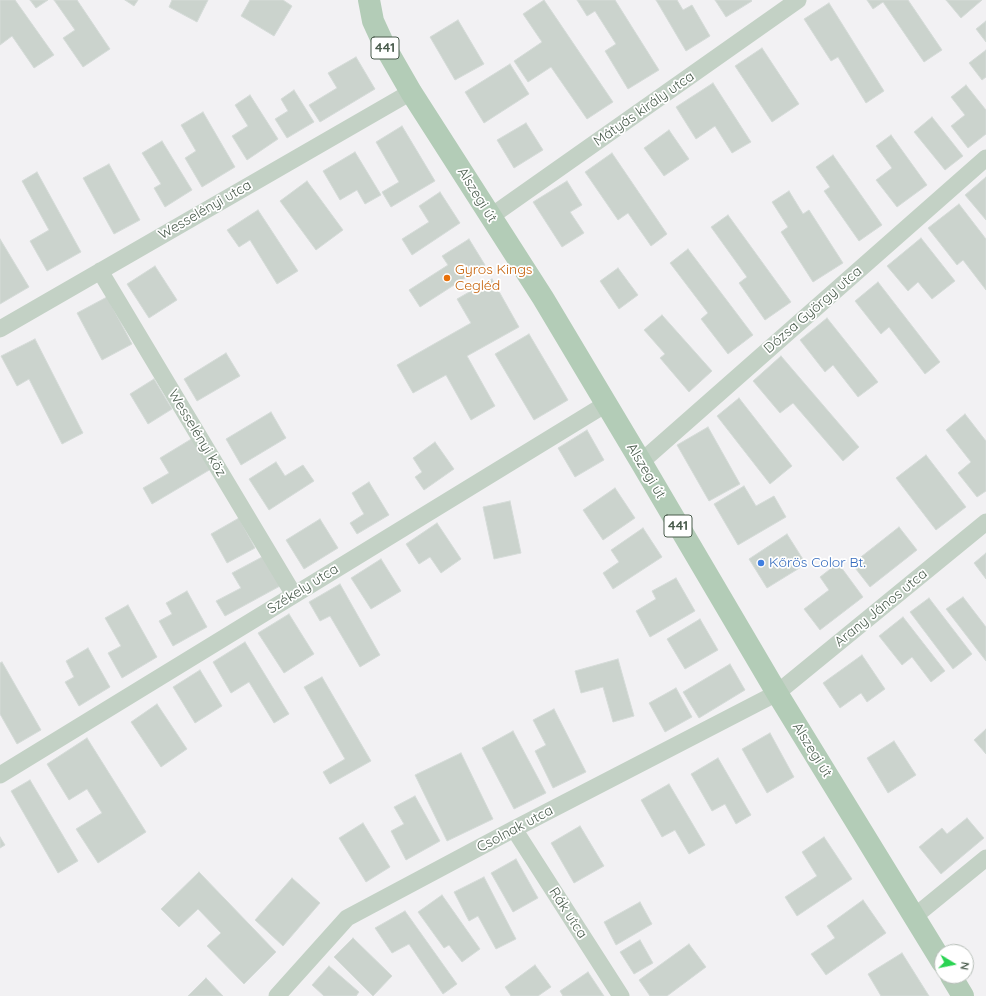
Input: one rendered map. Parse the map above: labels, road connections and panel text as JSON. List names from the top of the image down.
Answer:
{
  "streets": {
    "main road": ["441", "Alszegi út"],
    "street": [
      "Mátyás király utca",
      "Wesselényi utca",
      "Dózsa György utca",
      "Wesselényi köz",
      "Székely utca",
      "Arany János utca",
      "Csolnak utca",
      "Rák utca"
    ]
  },
  "crossings": [
    ["Mátyás király utca", "Alszegi út"],
    ["Alszegi út", "Wesselényi utca"],
    ["Alszegi út", "Dózsa György utca"],
    ["Alszegi út", "Székely utca"],
    ["Alszegi út", "Arany János utca"],
    ["Alszegi út", "Csolnak utca"],
    ["Wesselényi utca", "Wesselényi köz"],
    ["Wesselényi köz", "Székely utca"],
    ["Arany János utca", "Csolnak utca"],
    ["Csolnak utca", "Rák utca"]
  ],
  "places": ["Gyros Kings Cegléd", "Kőrös Color Bt."],
  "north": "right"
}
